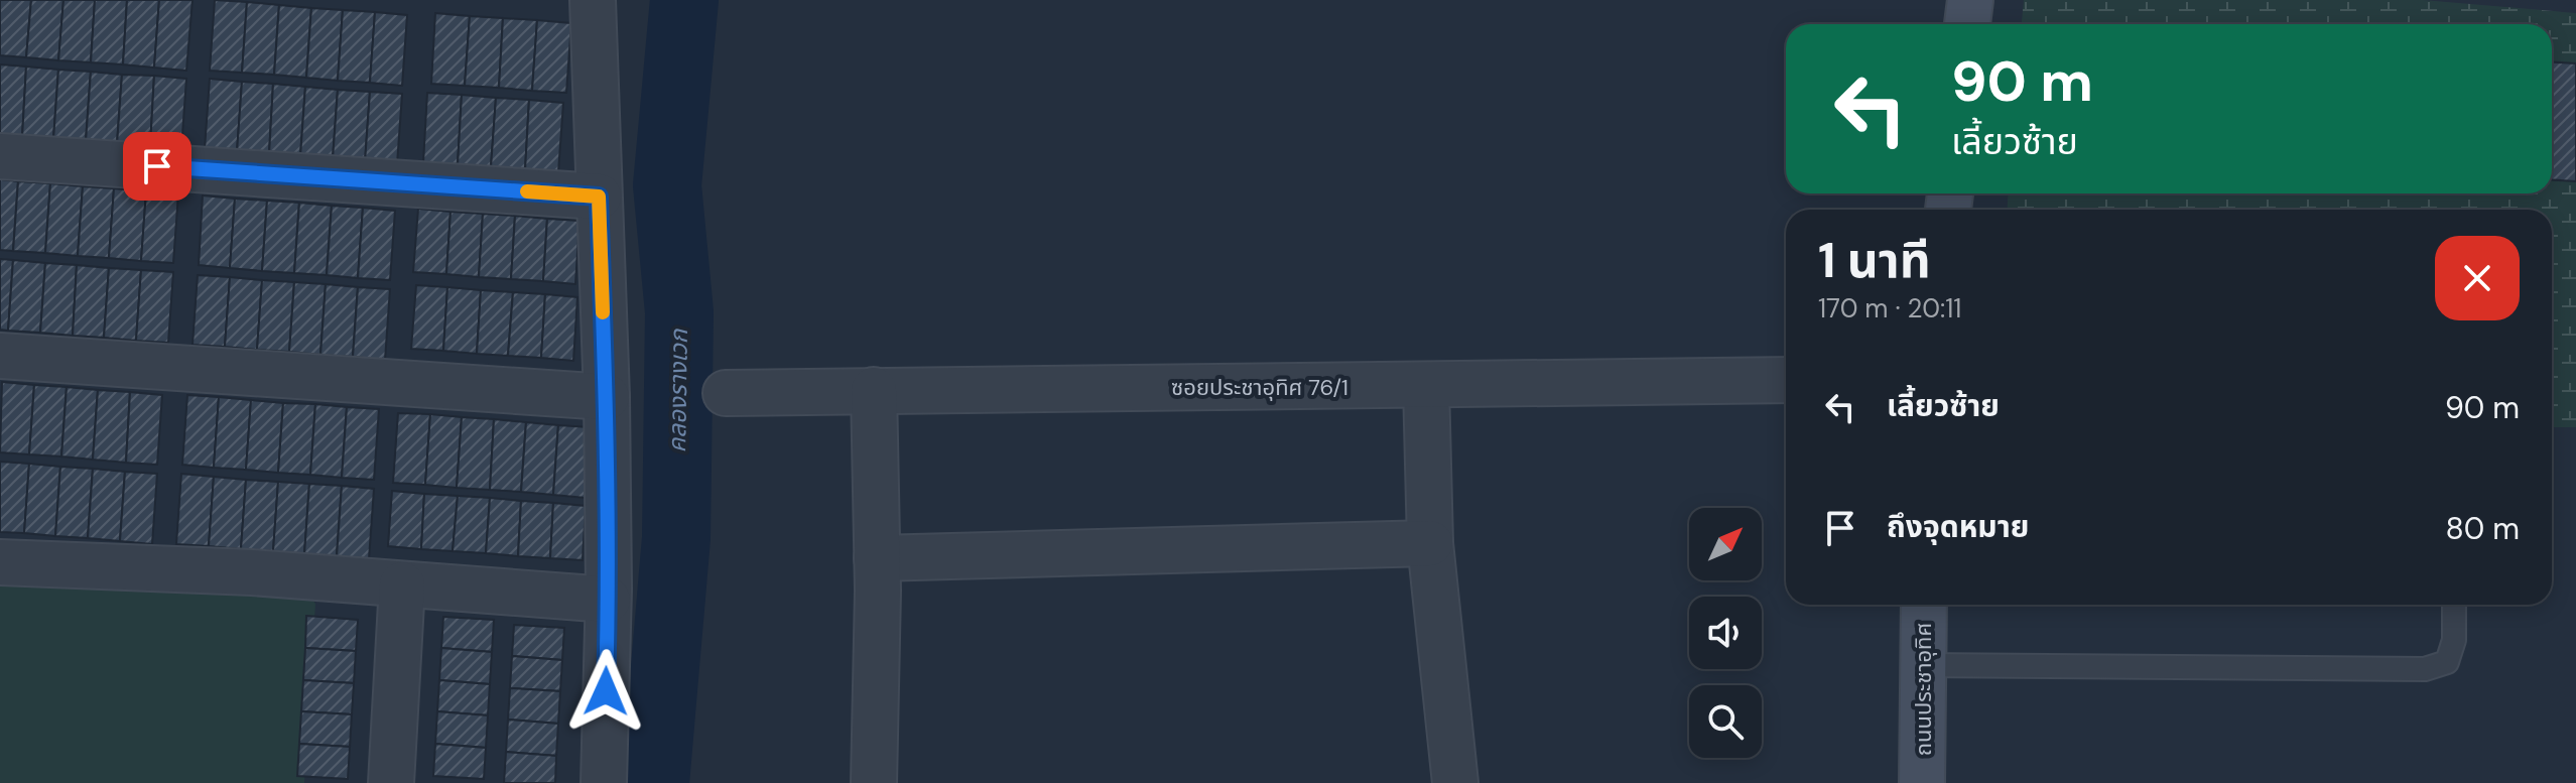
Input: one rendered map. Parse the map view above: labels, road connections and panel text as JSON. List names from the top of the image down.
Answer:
{
  "streets": {
    "main road": ["ถนนประชาอุทิศ"],
    "street": ["ซอยประชาอุทิศ 76/1"]
  },
  "water": ["คลองรางเวก"],
  "north": "top right",
  "page": {
    "turn": ["90 m", "เลี้ยวซ้าย"],
    "heading": ["1 นาที", "170 m · 20:11"],
    "list": [
      {
        "name": "เลี้ยวซ้าย",
        "value": "90 m"
      },
      {
        "name": "ถึงจุดหมาย",
        "value": "80 m"
      }
    ]
  }
}
